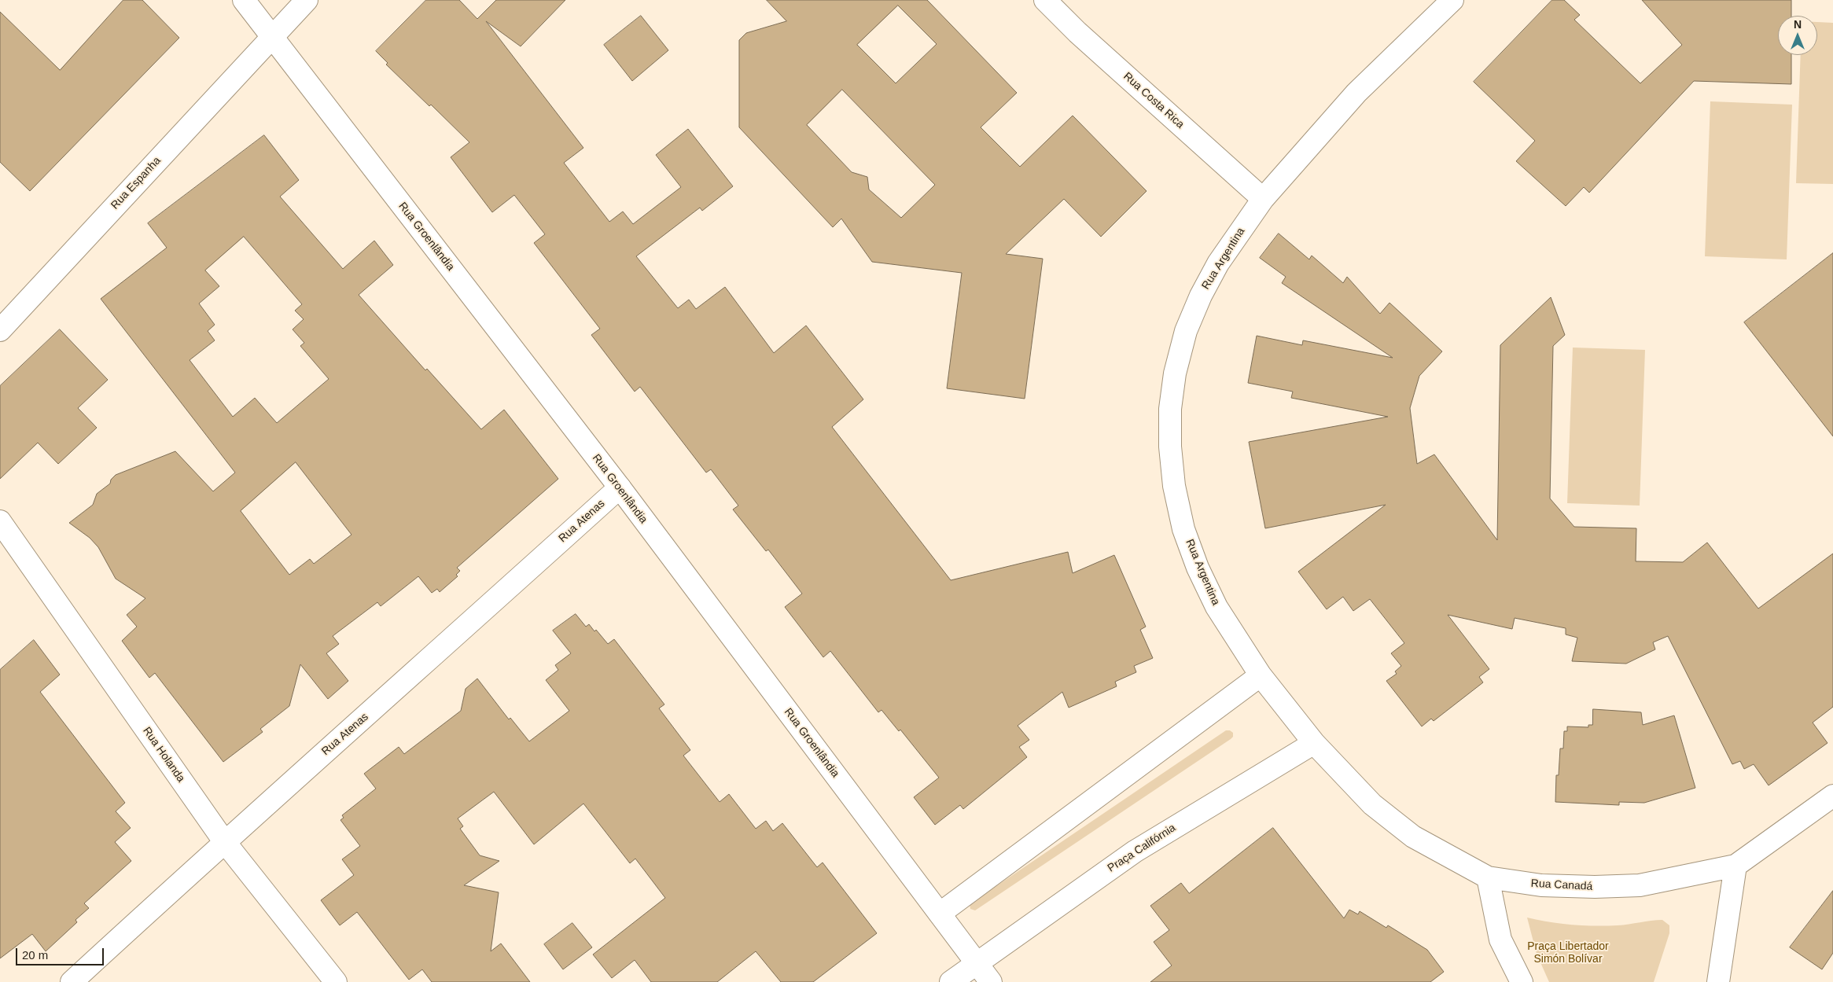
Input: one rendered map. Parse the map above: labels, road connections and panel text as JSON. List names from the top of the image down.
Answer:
{
  "streets": {
    "street": [
      "Rua Costa Rica",
      "Rua Espanha",
      "Rua Groenlândia",
      "Rua Argentina",
      "Rua Atenas",
      "Rua Holanda",
      "Praça Califórnia",
      "Rua Canadá"
    ]
  },
  "crossings": [
    ["Rua Costa Rica", "Rua Argentina"],
    ["Rua Espanha", "Rua Groenlândia"],
    ["Rua Groenlândia", "Rua Atenas"],
    ["Rua Groenlândia", "Praça Califórnia"],
    ["Rua Argentina", "Praça Califórnia"],
    ["Rua Argentina", "Rua Canadá"],
    ["Rua Atenas", "Rua Holanda"],
    ["Praça Califórnia", "Rua Canadá"]
  ],
  "parks": ["Praça Libertador Simón Bolívar"],
  "scale_bar": "20 m",
  "north": "top"
}
